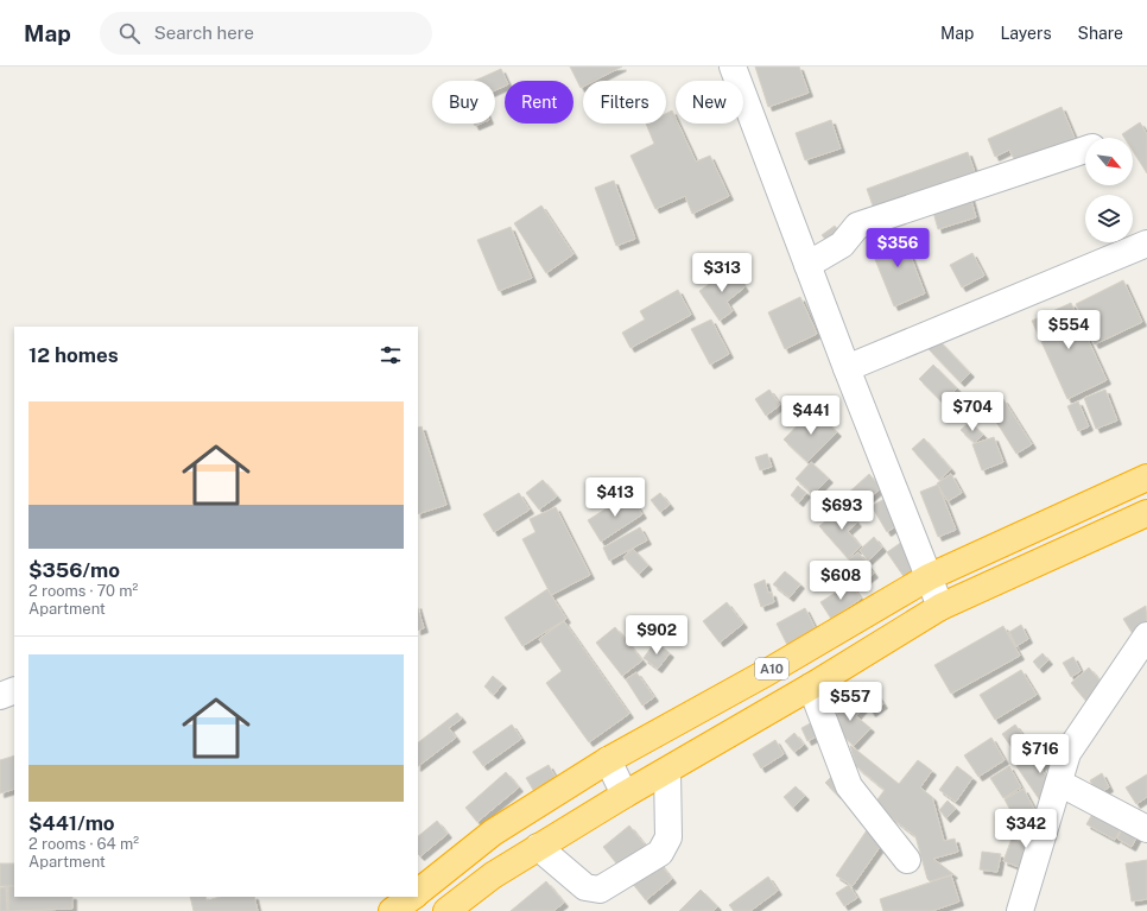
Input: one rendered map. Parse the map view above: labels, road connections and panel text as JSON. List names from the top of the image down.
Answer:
{
  "streets": {
    "highway": ["A10"]
  },
  "north": "bottom right",
  "page": {
    "header": "Map",
    "search": "Search here",
    "nav": ["Map", "Layers", "Share"],
    "chip": [
      "Buy",
      "Rent",
      "Filters",
      "New"
    ],
    "price": [
      "$356",
      "$313",
      "$554",
      "$704",
      "$441",
      "$413",
      "$693",
      "$608",
      "$902",
      "$557",
      "$716",
      "$342"
    ],
    "heading": "12 homes",
    "list": [
      {
        "name": "$356/mo",
        "note": "2 rooms · 70 m² · Apartment"
      },
      {
        "name": "$441/mo",
        "note": "2 rooms · 64 m² · Apartment"
      }
    ]
  }
}
